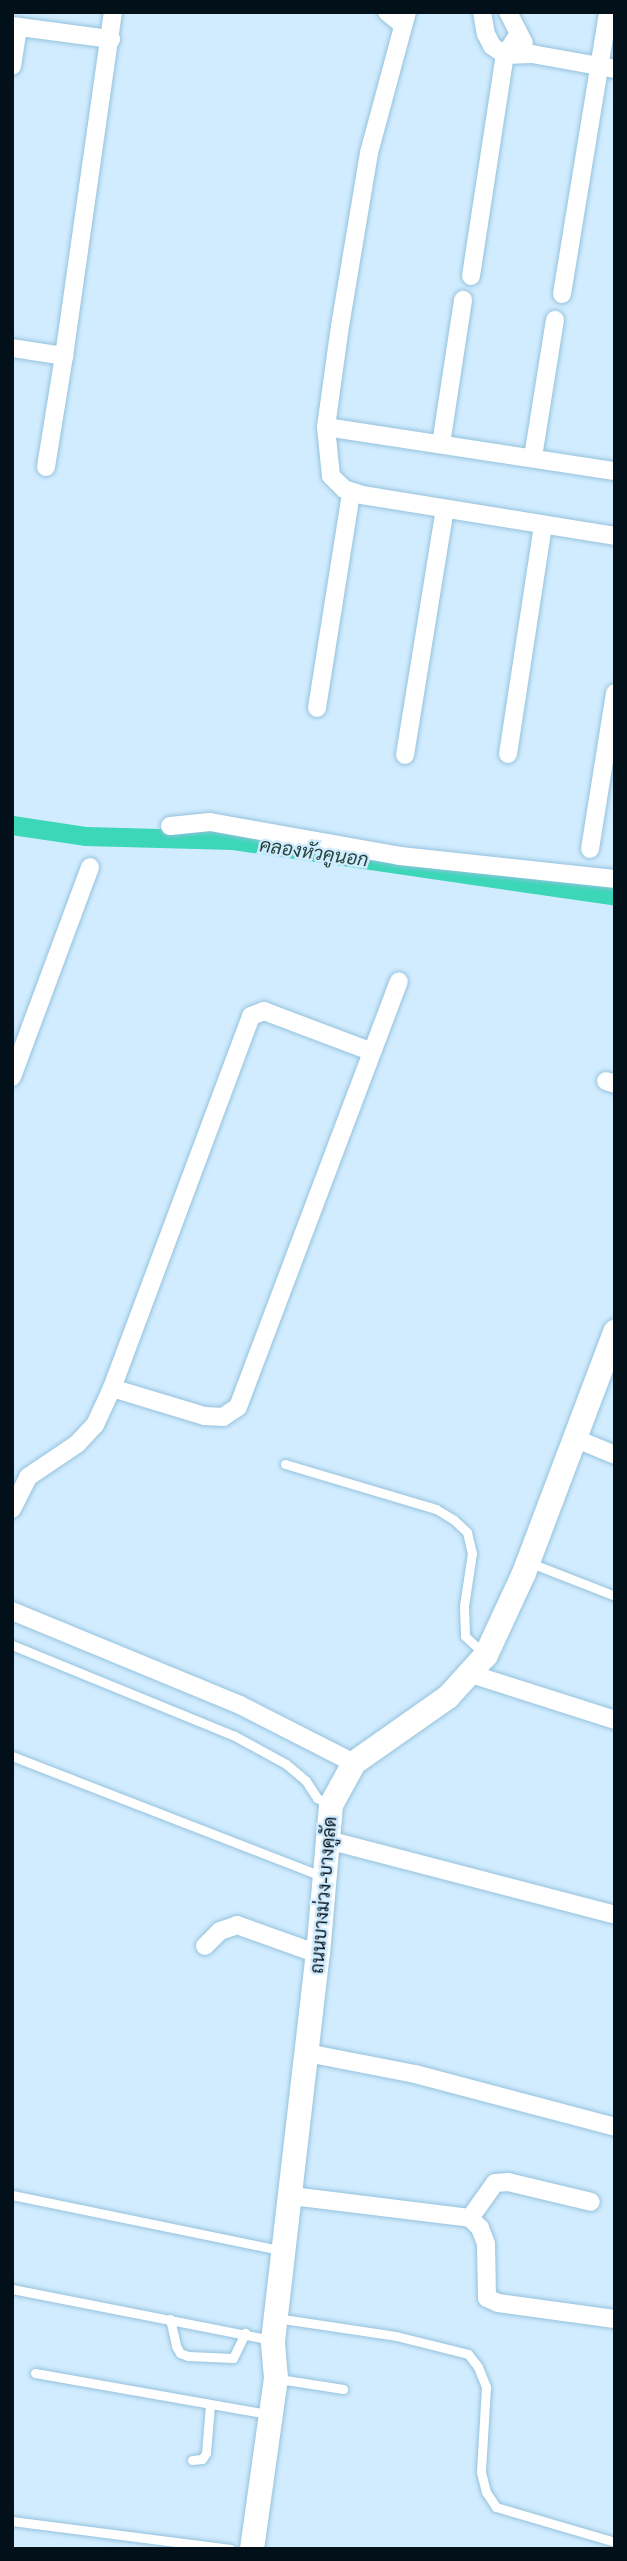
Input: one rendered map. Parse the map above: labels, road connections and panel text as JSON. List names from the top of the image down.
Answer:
{
  "streets": {
    "street": ["ถนนบางม่วง-บางคูลัด"]
  },
  "water": ["คลองหัวคูนอก"]
}
